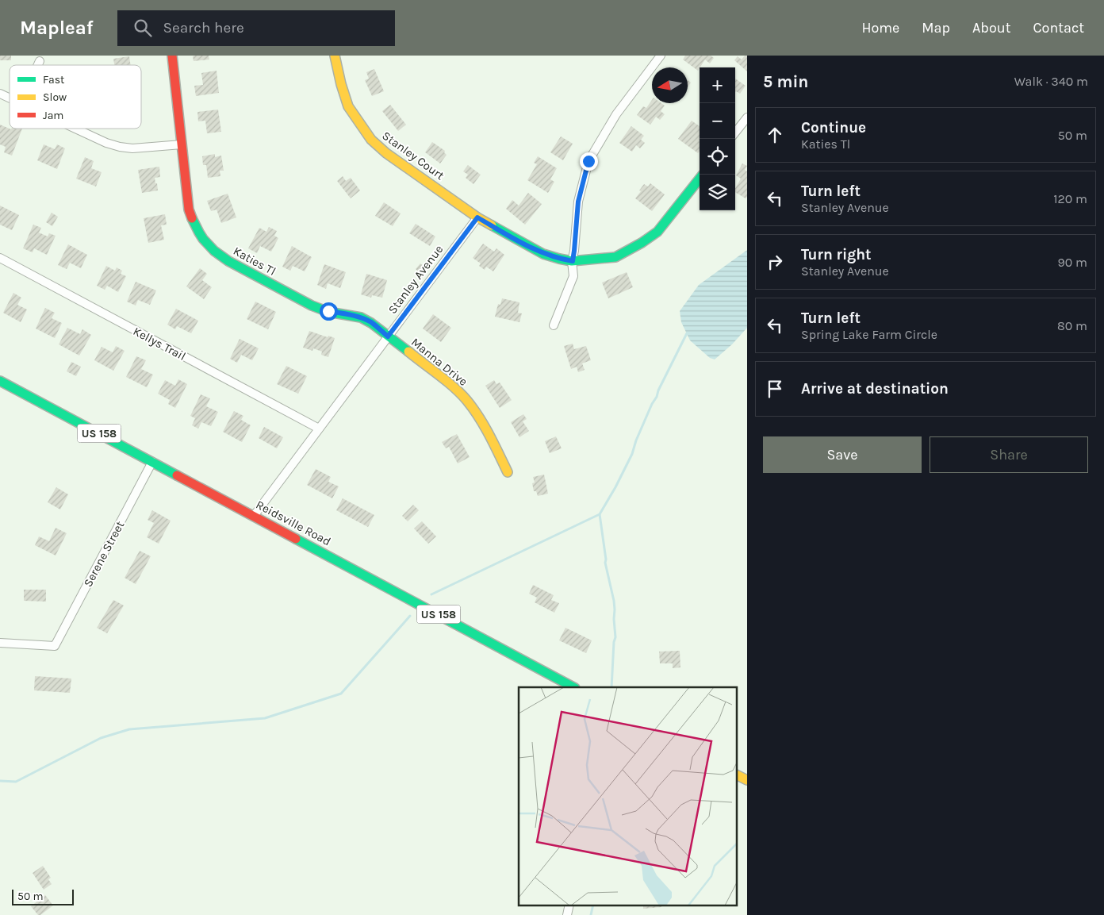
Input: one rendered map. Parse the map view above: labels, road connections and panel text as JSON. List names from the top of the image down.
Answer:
{
  "streets": {
    "main road": [
      "Stanley Court",
      "Katies Tl",
      "Manna Drive",
      "US 158",
      "Reidsville Road"
    ],
    "street": ["Stanley Avenue", "Kellys Trail", "Serene Street"]
  },
  "crossings": [
    ["Stanley Court", "Stanley Avenue"],
    ["Katies Tl", "Stanley Avenue"],
    ["Katies Tl", "Manna Drive"],
    ["Stanley Avenue", "Kellys Trail"],
    ["Stanley Avenue", "Manna Drive"],
    ["Stanley Avenue", "Reidsville Road"],
    ["Reidsville Road", "Serene Street"]
  ],
  "legend": ["Fast", "Slow", "Jam"],
  "scale_bar": "50 m",
  "north": "left",
  "page": {
    "header": "Mapleaf",
    "search": "Search here",
    "nav": [
      "Home",
      "Map",
      "About",
      "Contact"
    ],
    "heading": ["5 min", "Walk · 340 m"],
    "map_buttons": ["+", "−"],
    "list": [
      ["Continue", "Katies Tl", "50 m"],
      ["Turn left", "Stanley Avenue", "120 m"],
      ["Turn right", "Stanley Avenue", "90 m"],
      ["Turn left", "Spring Lake Farm Circle", "80 m"],
      "Arrive at destination"
    ],
    "buttons": ["Save", "Share"],
    "scale": "50 m"
  }
}
